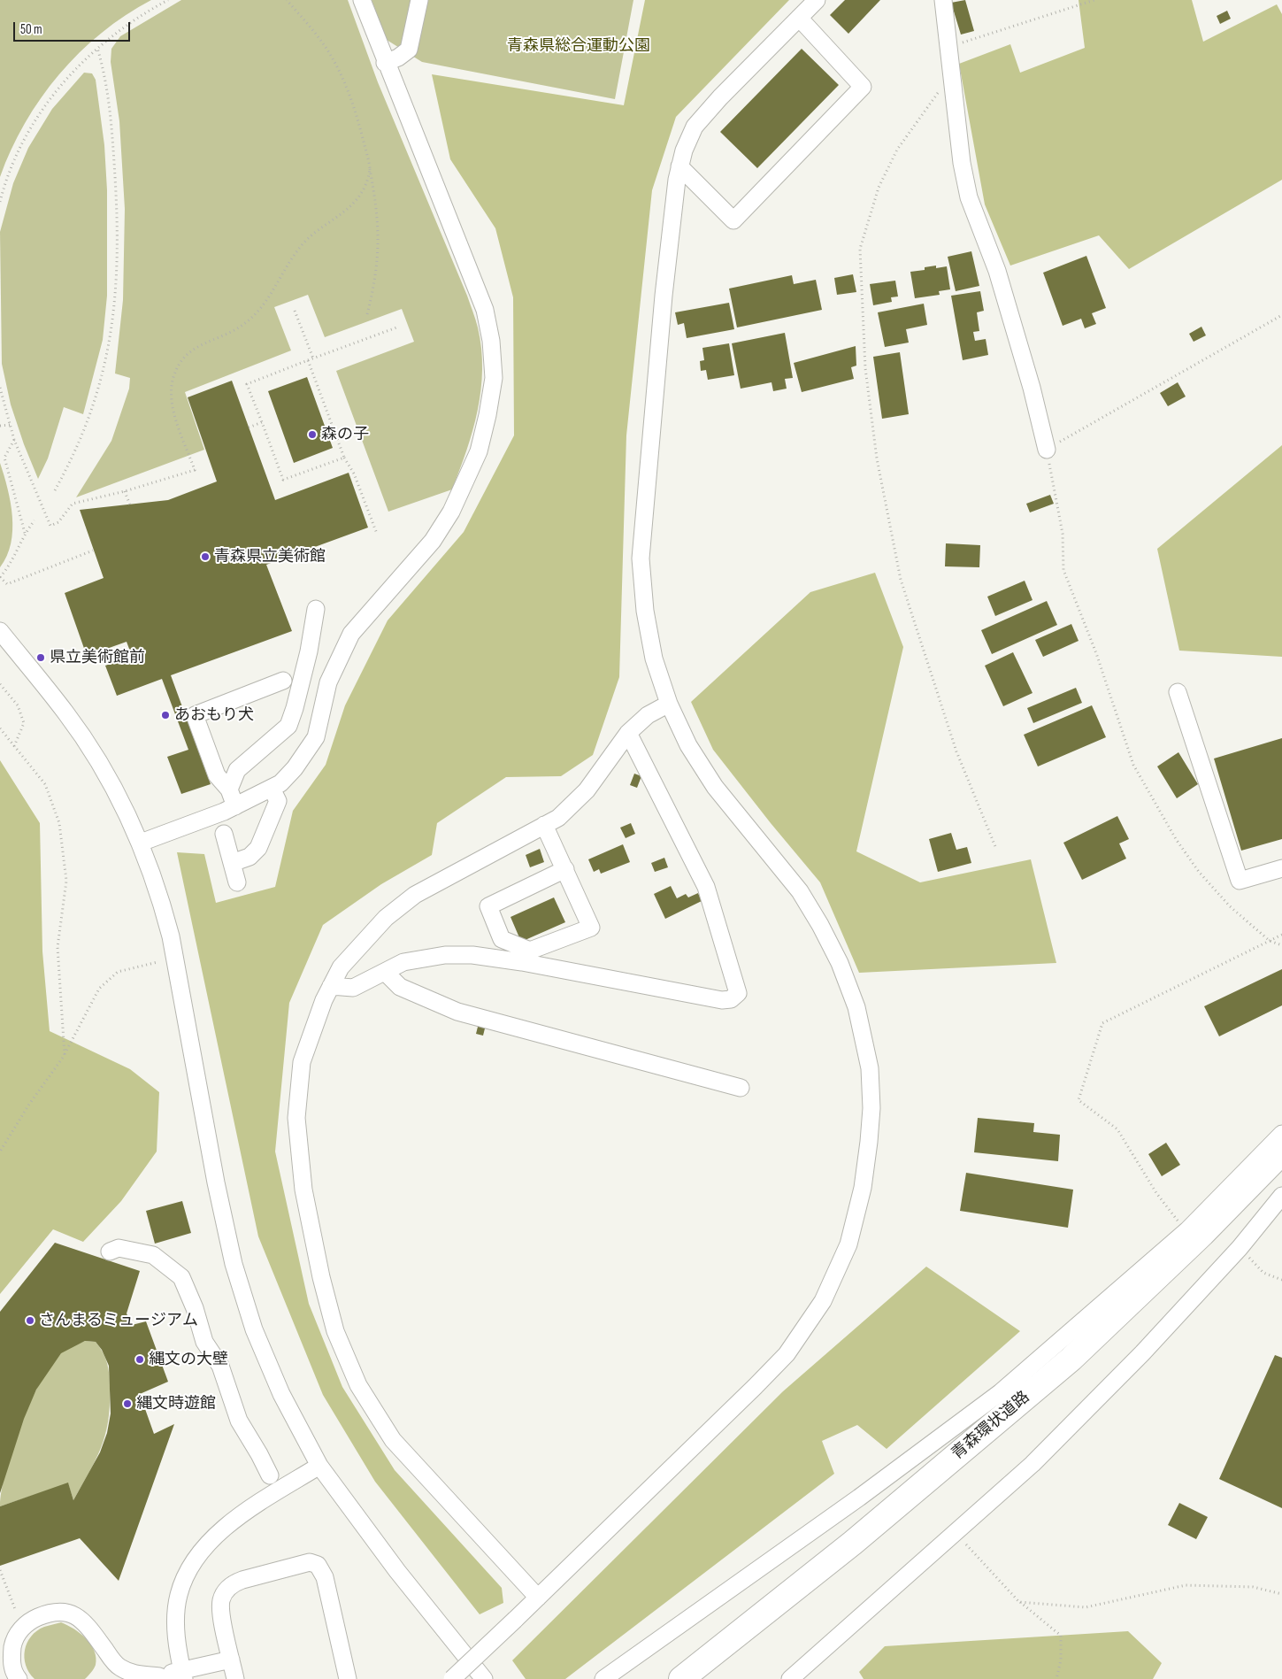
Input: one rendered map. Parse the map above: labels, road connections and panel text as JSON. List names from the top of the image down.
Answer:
{
  "streets": {
    "highway": ["青森環状道路"]
  },
  "parks": ["青森県総合運動公園"],
  "places": [
    "森の子",
    "青森県立美術館",
    "県立美術館前",
    "あおもり犬",
    "さんまるミュージアム",
    "縄文の大壁",
    "縄文時遊館"
  ],
  "scale_bar": "50 m"
}
